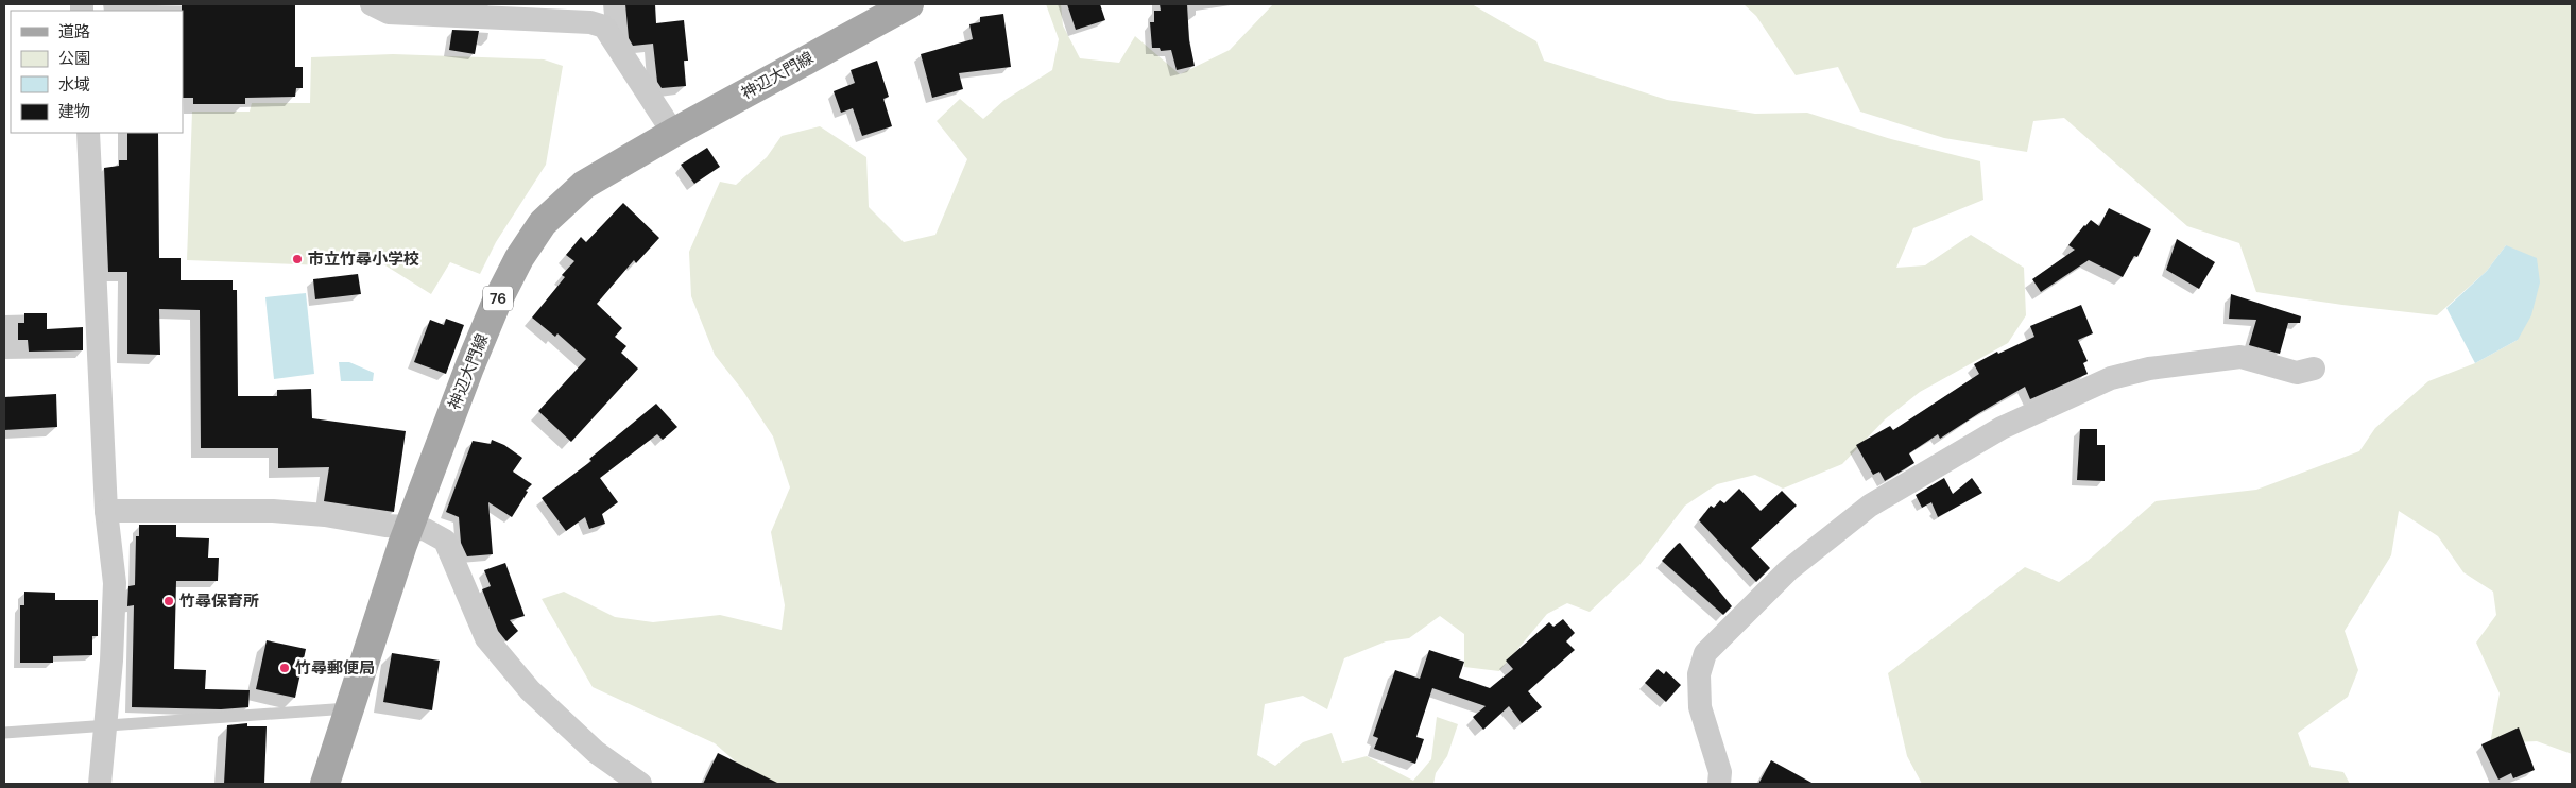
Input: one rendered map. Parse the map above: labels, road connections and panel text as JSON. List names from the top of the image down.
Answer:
{
  "streets": {
    "main road": ["神辺大門線", "76"]
  },
  "places": ["市立竹尋小学校", "竹尋保育所", "竹尋郵便局"],
  "legend": [
    "道路",
    "公園",
    "水域",
    "建物"
  ]
}
